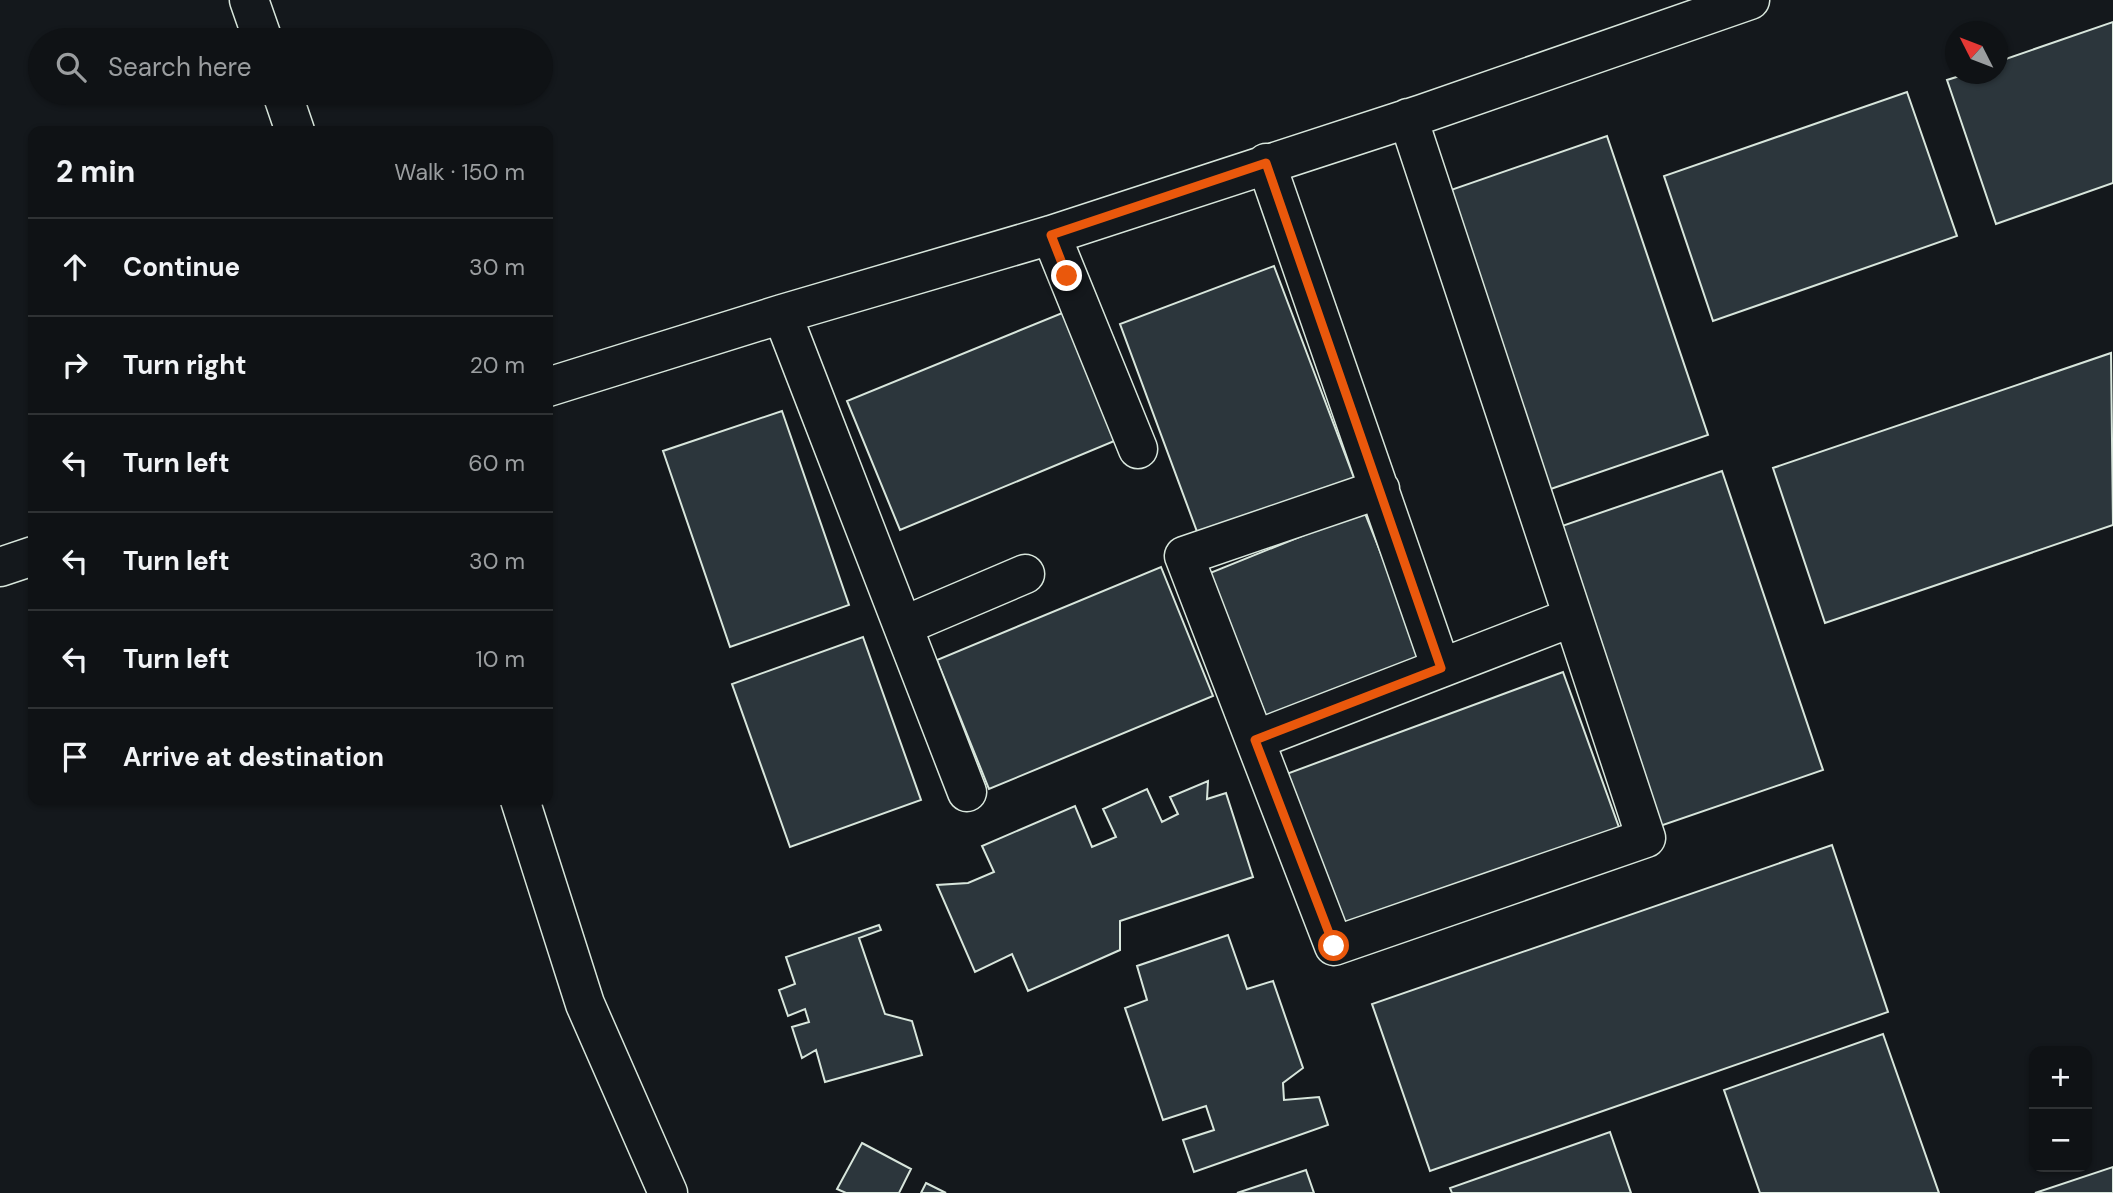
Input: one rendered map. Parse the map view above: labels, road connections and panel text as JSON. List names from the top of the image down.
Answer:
{
  "north": "top left",
  "page": {
    "search": "Search here",
    "heading": ["2 min", "Walk · 150 m"],
    "list": [
      ["Continue", "30 m"],
      ["Turn right", "20 m"],
      ["Turn left", "60 m"],
      ["Turn left", "30 m"],
      ["Turn left", "10 m"],
      "Arrive at destination"
    ],
    "map_buttons": ["+", "−"]
  }
}
